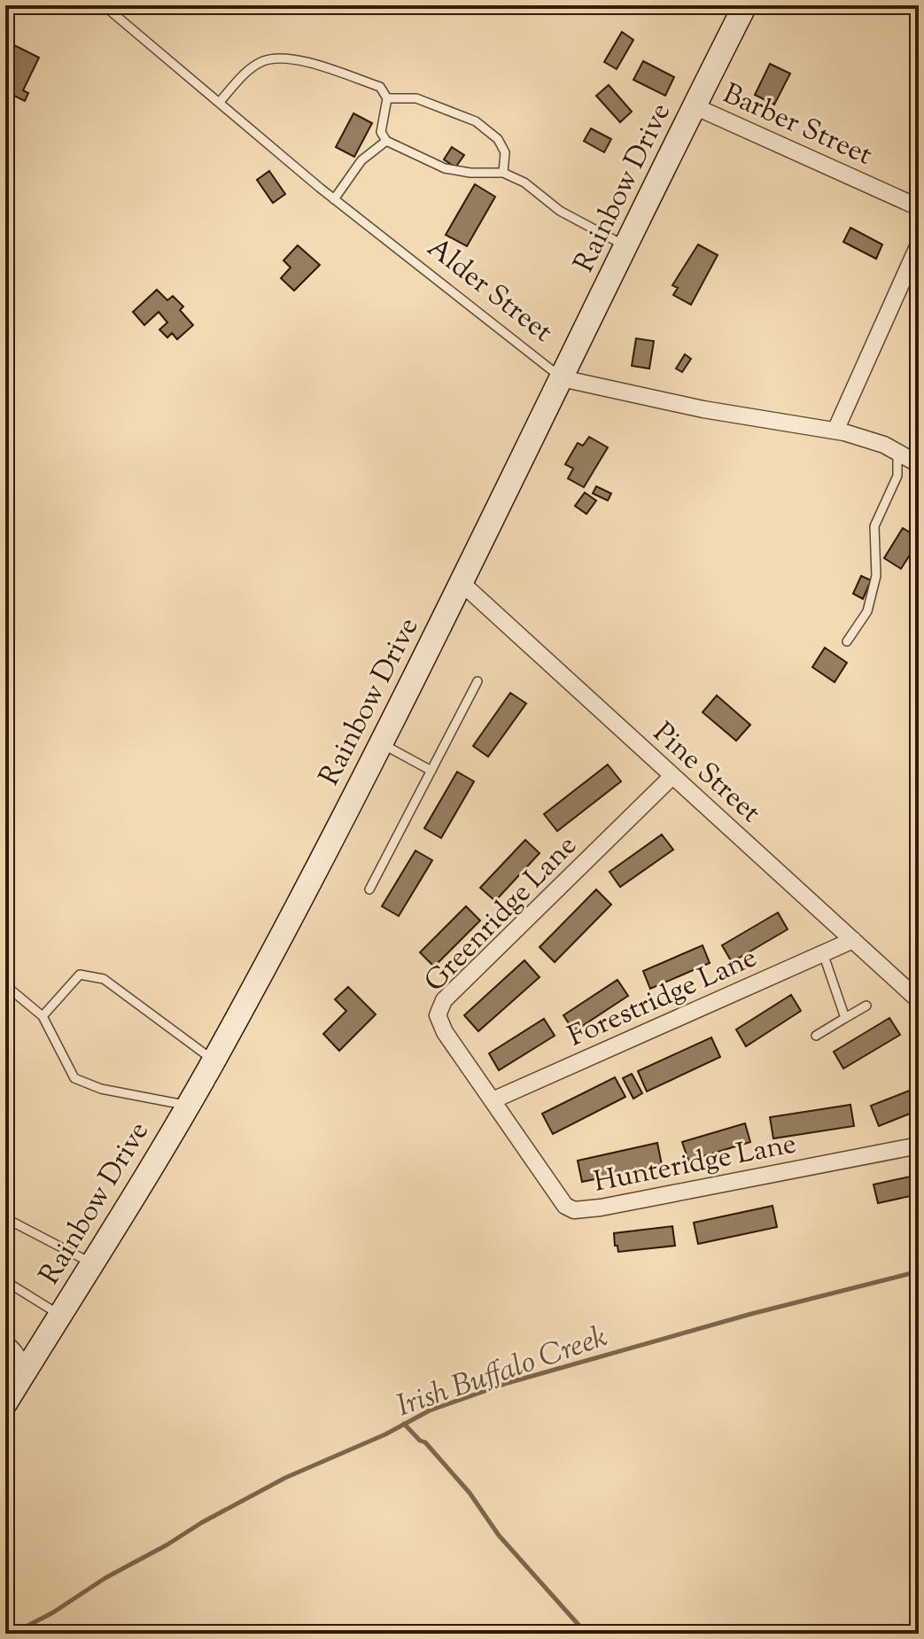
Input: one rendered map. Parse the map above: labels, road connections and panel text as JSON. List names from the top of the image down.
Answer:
{
  "streets": {
    "street": [
      "Barber Street",
      "Rainbow Drive",
      "Alder Street",
      "Pine Street",
      "Greenridge Lane",
      "Forestridge Lane",
      "Hunteridge Lane"
    ]
  },
  "crossings": [
    ["Barber Street", "Rainbow Drive"],
    ["Rainbow Drive", "Alder Street"],
    ["Rainbow Drive", "Pine Street"],
    ["Pine Street", "Greenridge Lane"],
    ["Pine Street", "Forestridge Lane"],
    ["Greenridge Lane", "Forestridge Lane"],
    ["Greenridge Lane", "Hunteridge Lane"],
    ["Forestridge Lane", "Hunteridge Lane"]
  ],
  "water": ["Irish Buffalo Creek"]
}
